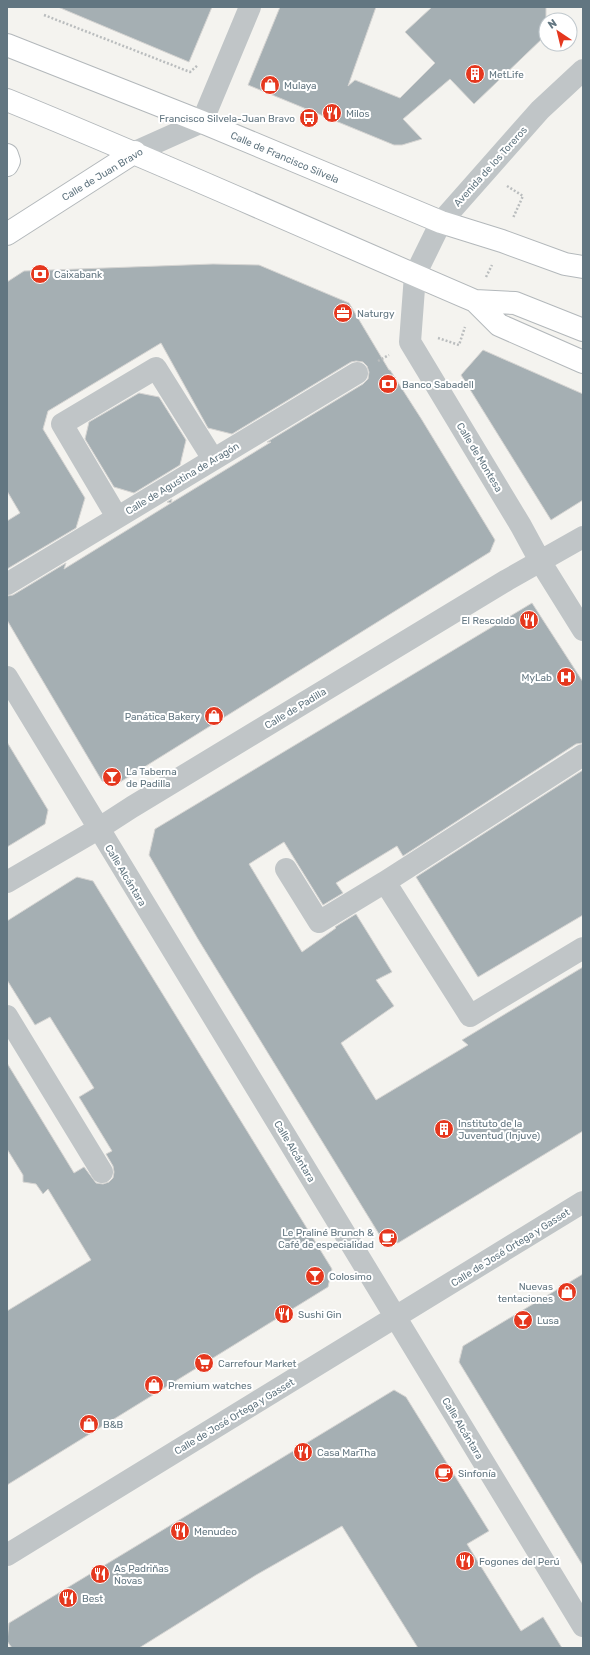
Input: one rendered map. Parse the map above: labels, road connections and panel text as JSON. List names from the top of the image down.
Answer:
{
  "streets": {
    "main road": ["Calle de Francisco Silvela", "Calle de Juan Bravo"],
    "street": [
      "Avenida de los Toreros",
      "Calle de Montesa",
      "Calle de Agustina de Aragón",
      "Calle de Padilla",
      "Calle Alcántara",
      "Calle de José Ortega y Gasset"
    ]
  },
  "crossings": [
    ["Calle de Francisco Silvela", "Avenida de los Toreros"],
    ["Calle de Francisco Silvela", "Calle de Juan Bravo"],
    ["Calle de Montesa", "Calle de Padilla"],
    ["Calle de Padilla", "Calle Alcántara"],
    ["Calle Alcántara", "Calle de José Ortega y Gasset"]
  ],
  "places": {
    "building": ["MetLife", "Instituto de la Juventud (Injuve)"],
    "shop": [
      "Mulaya",
      "Panática Bakery",
      "Nuevas tentaciones",
      "Premium watches",
      "B&B"
    ],
    "restaurant": [
      "Milos",
      "El Rescoldo",
      "Sushi Gin",
      "Casa MarTha",
      "Menudeo",
      "Fogones del Perú",
      "As Padriñas Novas",
      "Best"
    ],
    "bus stop": ["Francisco Silvela-Juan Bravo"],
    "bank": ["Caixabank", "Banco Sabadell"],
    "office": ["Naturgy"],
    "hospital": ["MyLab"],
    "bar": ["La Taberna de Padilla", "Colosimo", "Lusa"],
    "cafe": ["Le Praliné Brunch & Café de especialidad", "Sinfonía"],
    "supermarket": ["Carrefour Market"]
  },
  "north": "top left"
}
